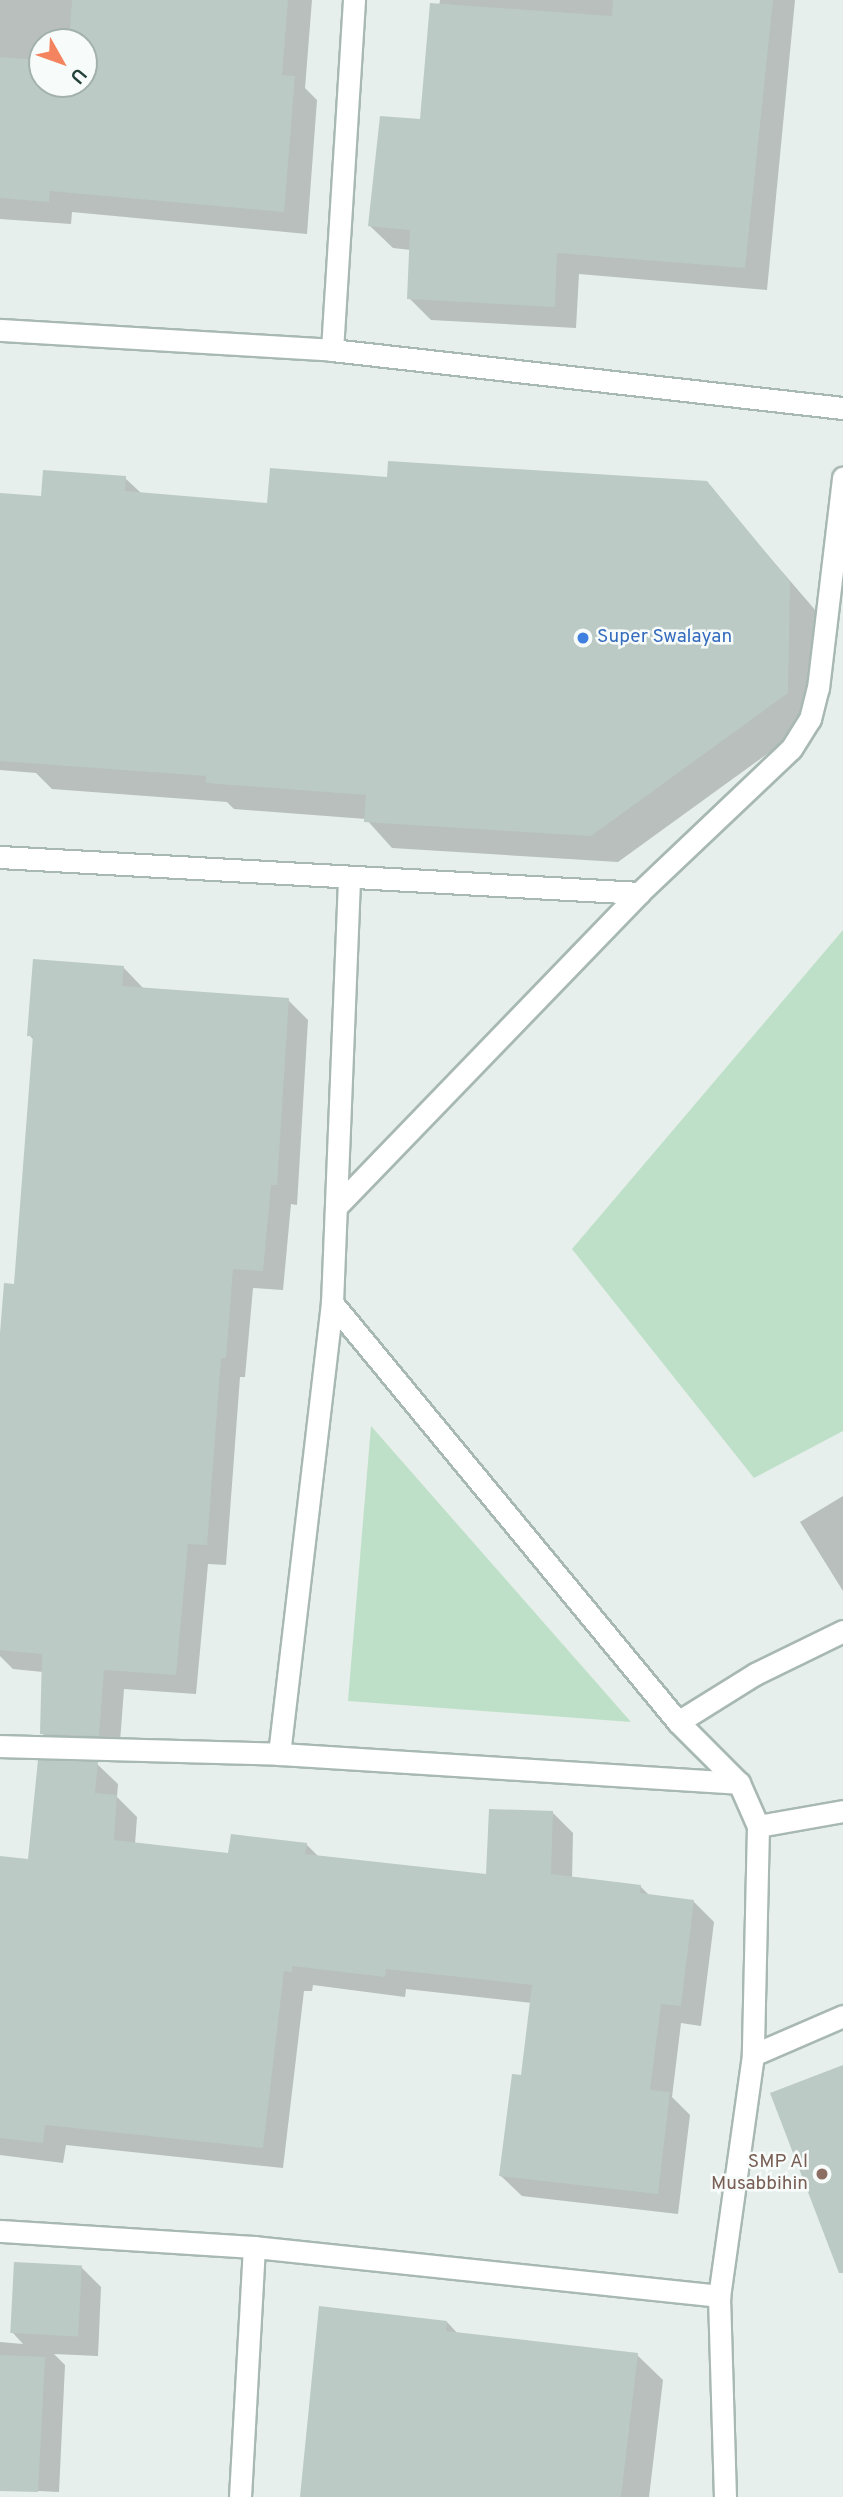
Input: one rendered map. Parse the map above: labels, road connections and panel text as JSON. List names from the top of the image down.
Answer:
{
  "places": ["Super Swalayan", "SMP Al Musabbihin"],
  "north": "bottom right"
}
